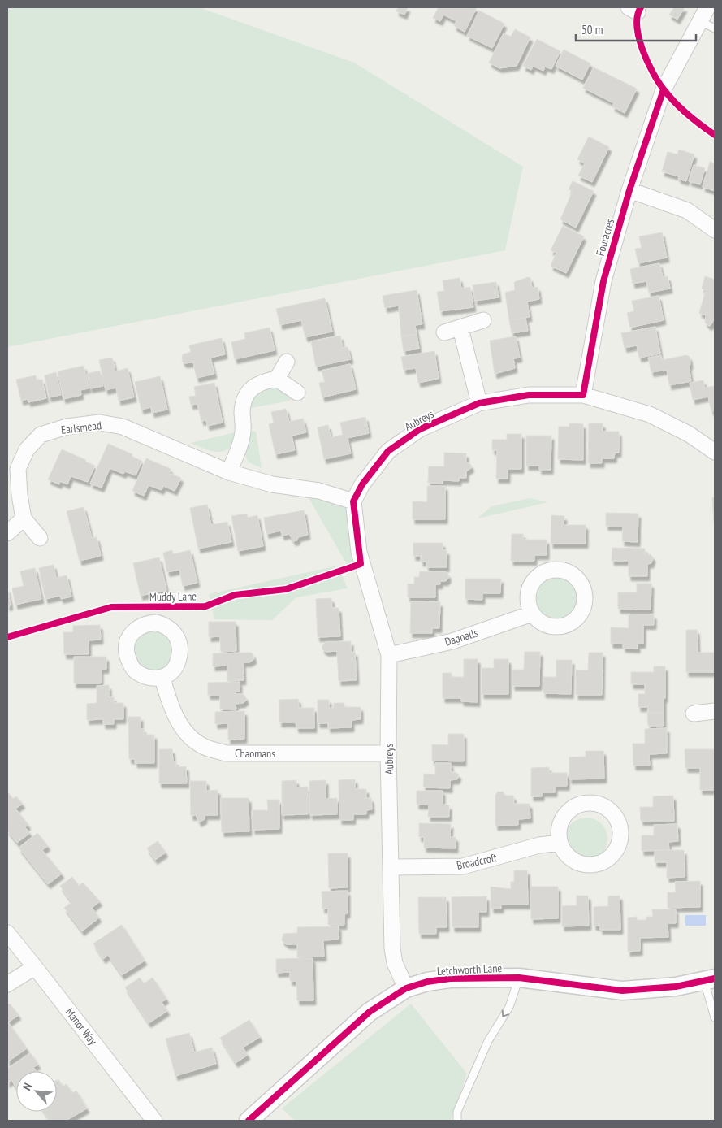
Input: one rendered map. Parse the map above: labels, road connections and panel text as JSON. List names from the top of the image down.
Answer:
{
  "streets": {
    "street": [
      "Fouracres",
      "Aubreys",
      "Earlsmead",
      "Dagnalls",
      "Chaomans",
      "Broadcroft",
      "Letchworth Lane",
      "Manor Way"
    ],
    "cycle path": ["Muddy Lane"]
  },
  "crossings": [
    ["Fouracres", "Aubreys"],
    ["Aubreys", "Earlsmead"],
    ["Aubreys", "Dagnalls"],
    ["Aubreys", "Chaomans"],
    ["Aubreys", "Broadcroft"],
    ["Aubreys", "Letchworth Lane"]
  ],
  "scale_bar": "50 m",
  "north": "top left"
}
